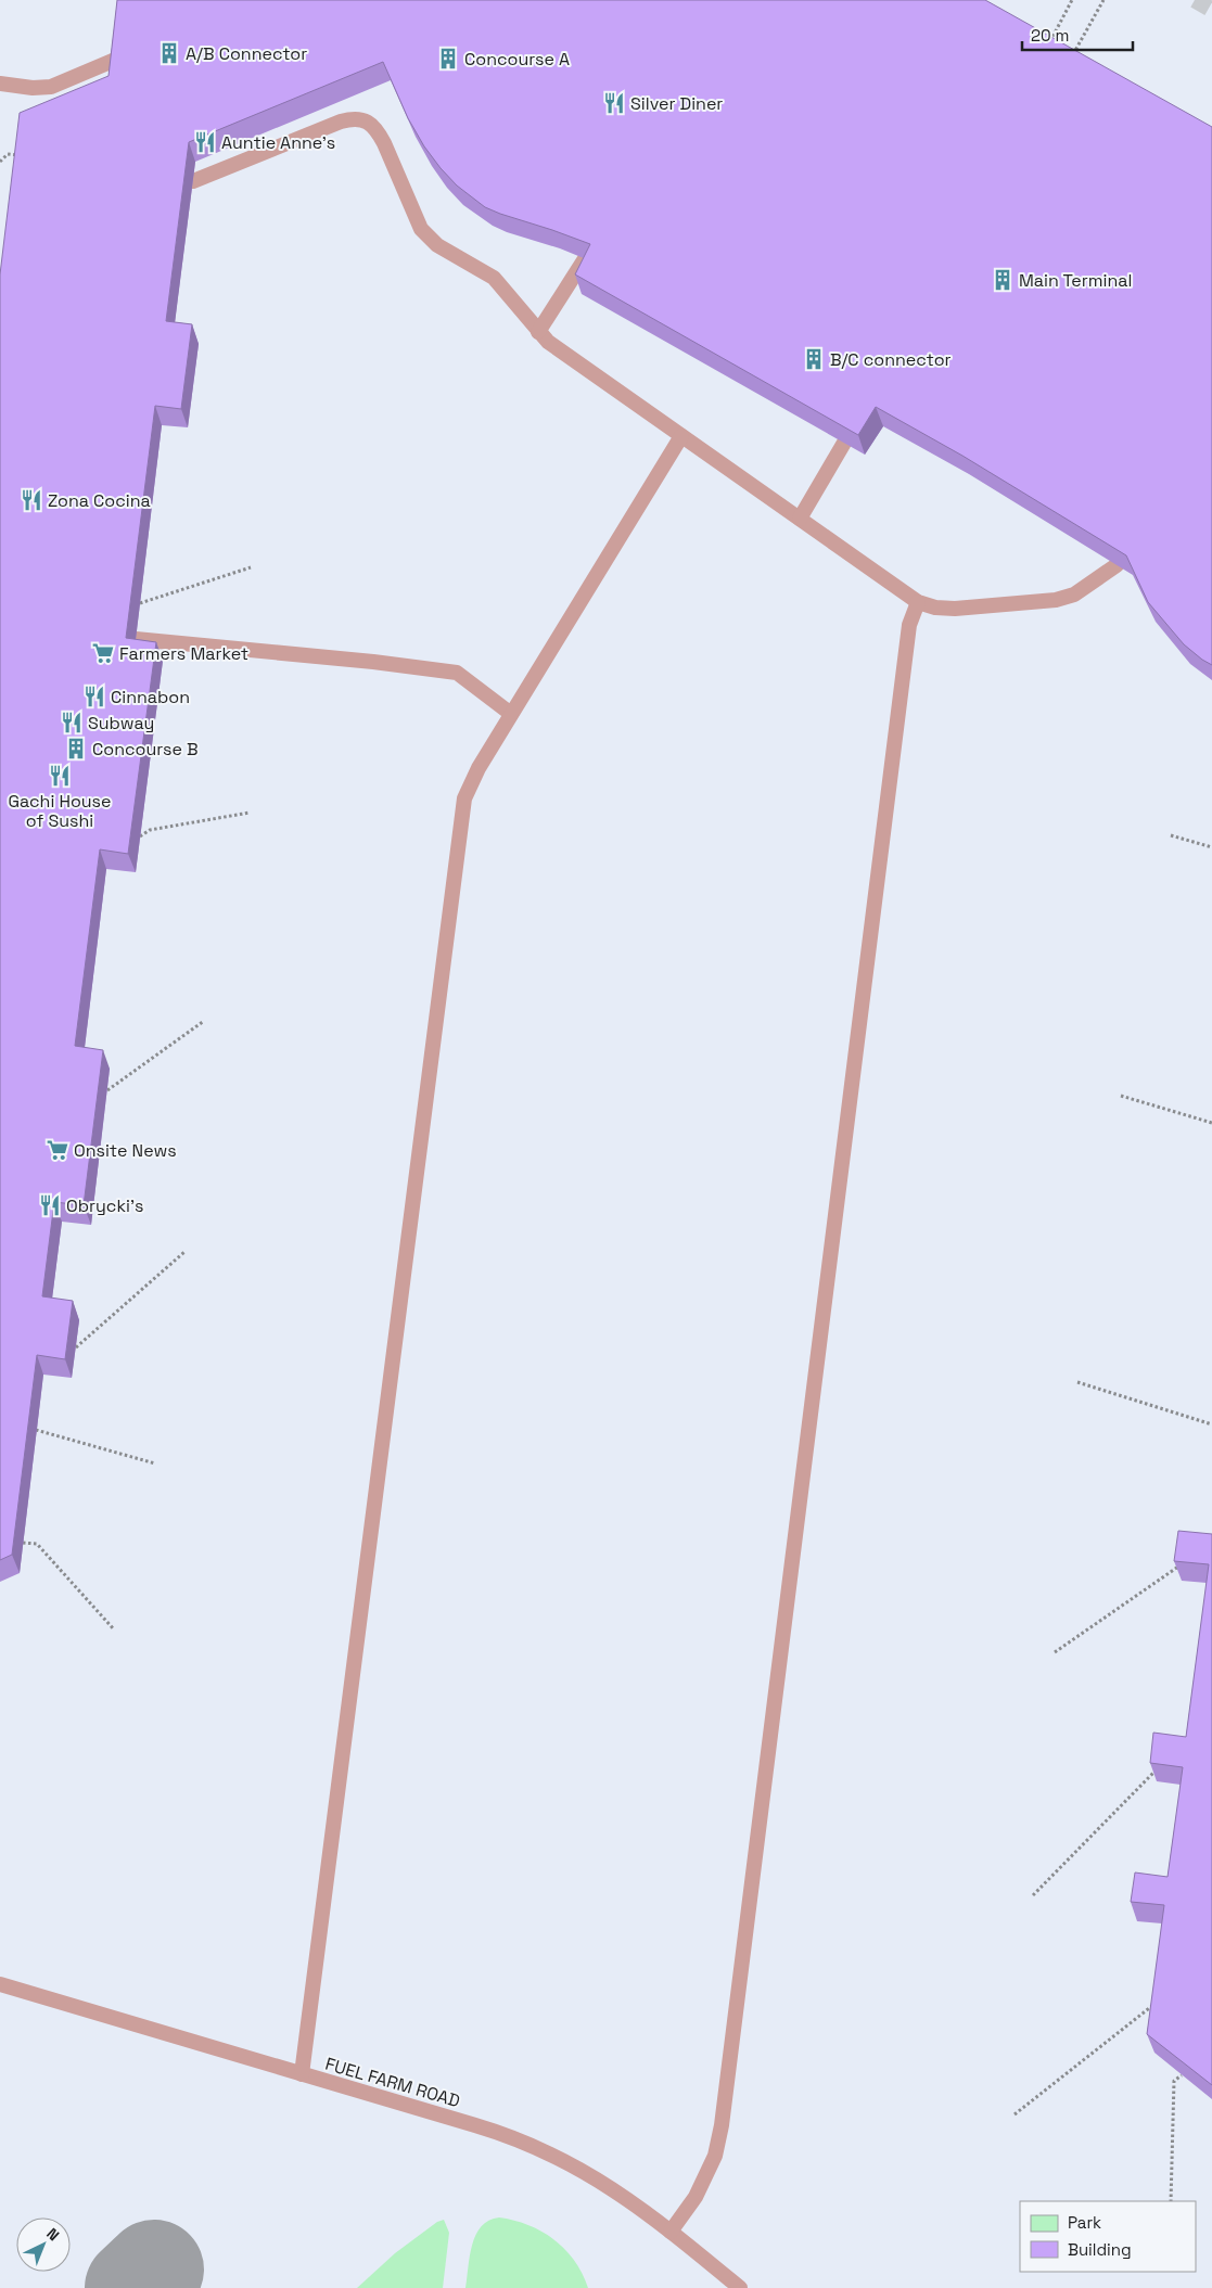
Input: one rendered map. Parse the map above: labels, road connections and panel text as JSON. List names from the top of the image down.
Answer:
{
  "streets": {
    "lane": ["FUEL FARM ROAD"]
  },
  "places": {
    "building": [
      "A/B Connector",
      "Concourse A",
      "Main Terminal",
      "B/C connector",
      "Concourse B"
    ],
    "restaurant": [
      "Silver Diner",
      "Auntie Anne's",
      "Zona Cocina",
      "Cinnabon",
      "Subway",
      "Gachi House of Sushi",
      "Obrycki's"
    ],
    "supermarket": ["Farmers Market", "Onsite News"]
  },
  "legend": ["Park", "Building"],
  "scale_bar": "20 m",
  "north": "top right"
}
